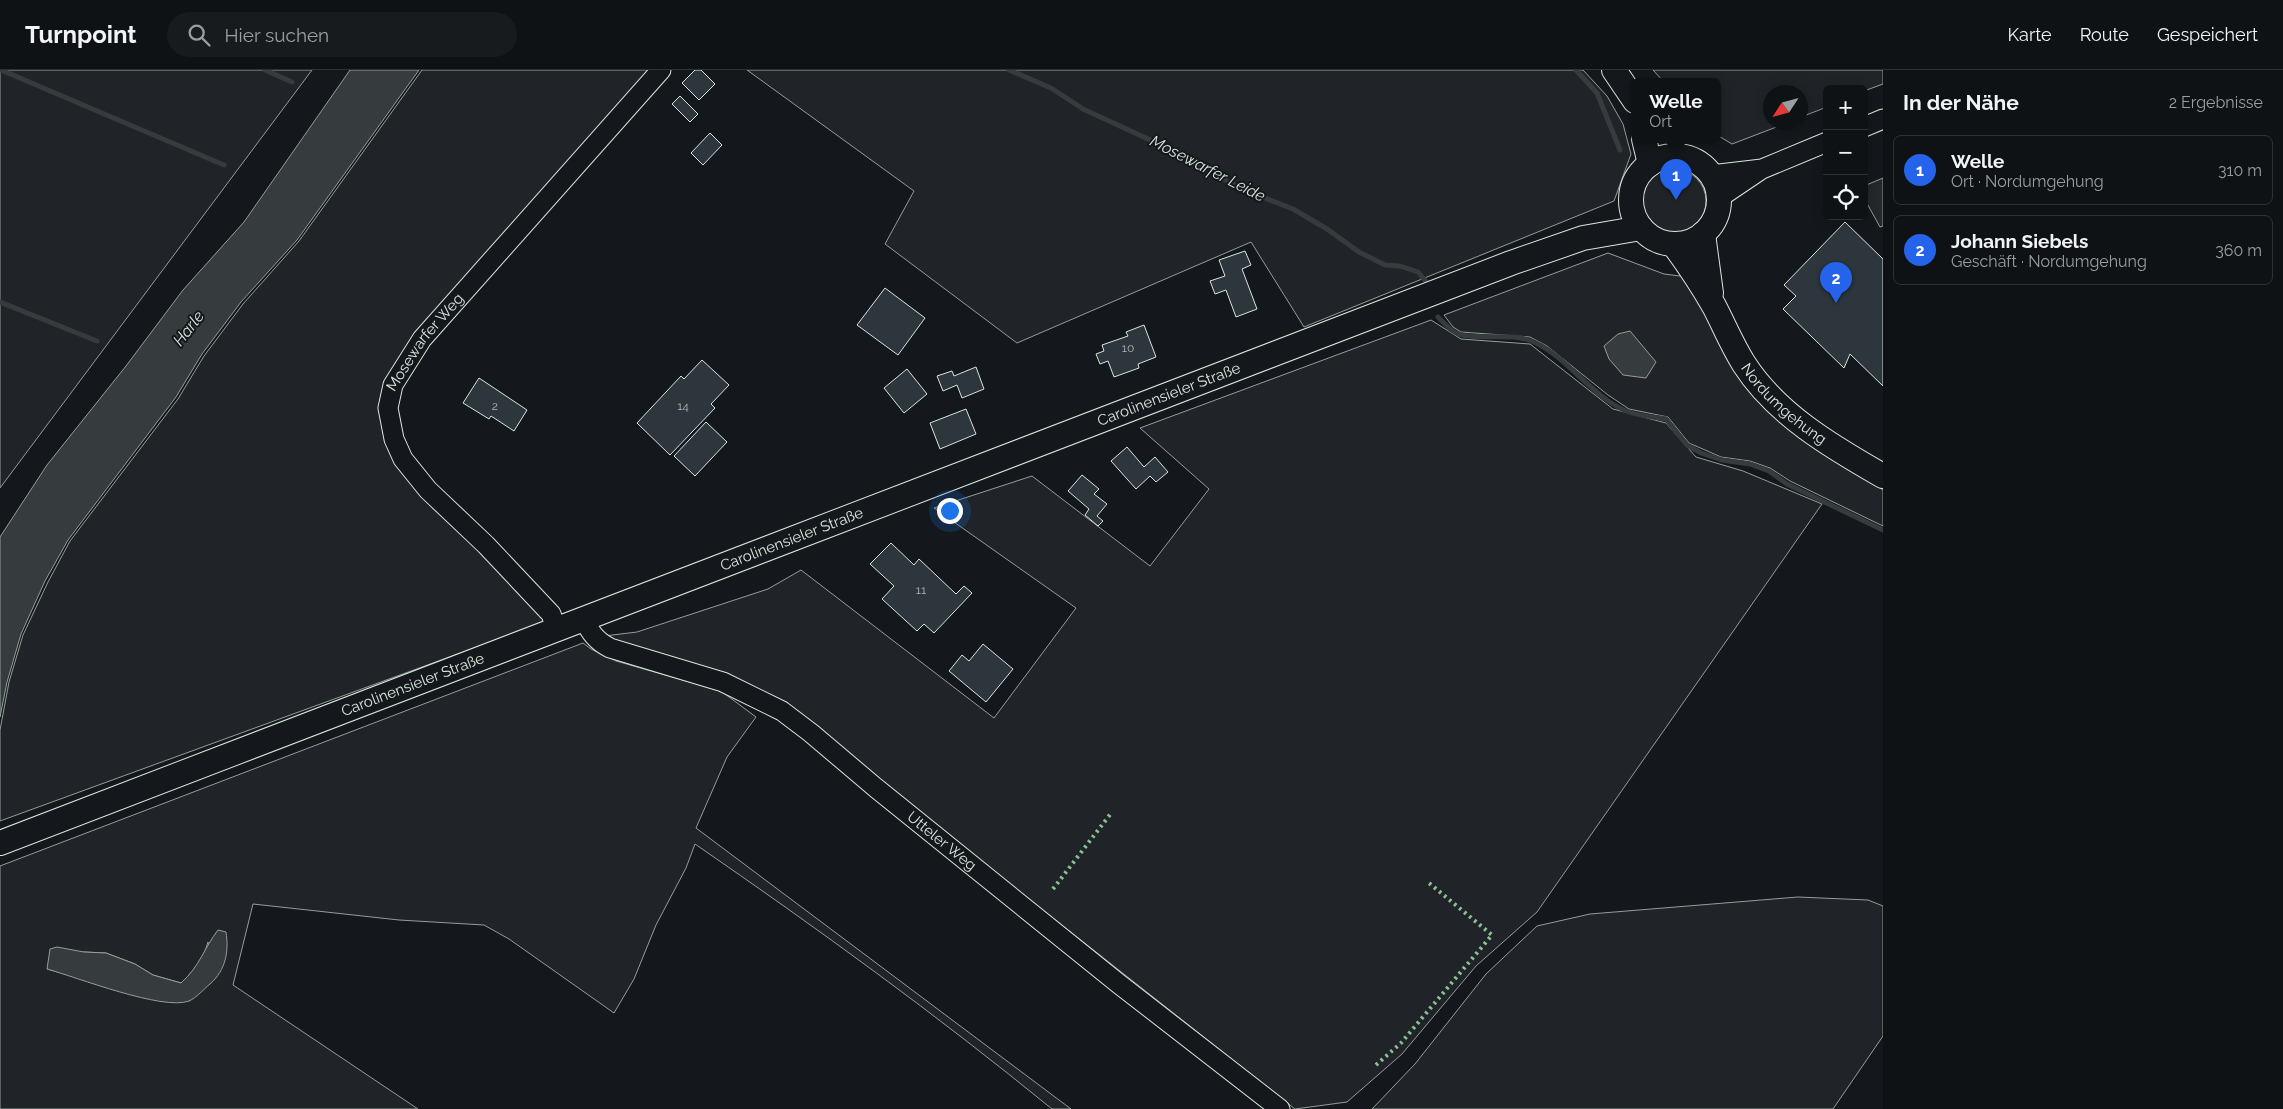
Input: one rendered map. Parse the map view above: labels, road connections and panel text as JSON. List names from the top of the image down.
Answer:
{
  "streets": {
    "main road": ["Carolinensieler Straße", "Nordumgehung"],
    "street": ["Mosewarfer Weg", "Utteler Weg"]
  },
  "crossings": [
    ["Mosewarfer Weg", "Carolinensieler Straße"],
    ["Carolinensieler Straße", "Nordumgehung"],
    ["Carolinensieler Straße", "Utteler Weg"]
  ],
  "water": ["Mosewarfer Leide", "Harle"],
  "house_numbers": [
    "10",
    "2",
    "14",
    "11"
  ],
  "north": "bottom left",
  "page": {
    "header": "Turnpoint",
    "search": "Hier suchen",
    "nav": ["Karte", "Route", "Gespeichert"],
    "heading": ["In der Nähe", "2 Ergebnisse"],
    "popup": ["Welle", "Ort"],
    "map_buttons": ["+", "−"],
    "list": [
      {
        "mark": "1",
        "name": "Welle",
        "note": "Ort · Nordumgehung",
        "value": "310 m"
      },
      {
        "mark": "2",
        "name": "Johann Siebels",
        "note": "Geschäft · Nordumgehung",
        "value": "360 m"
      }
    ],
    "pins": ["1", "2"]
  }
}
